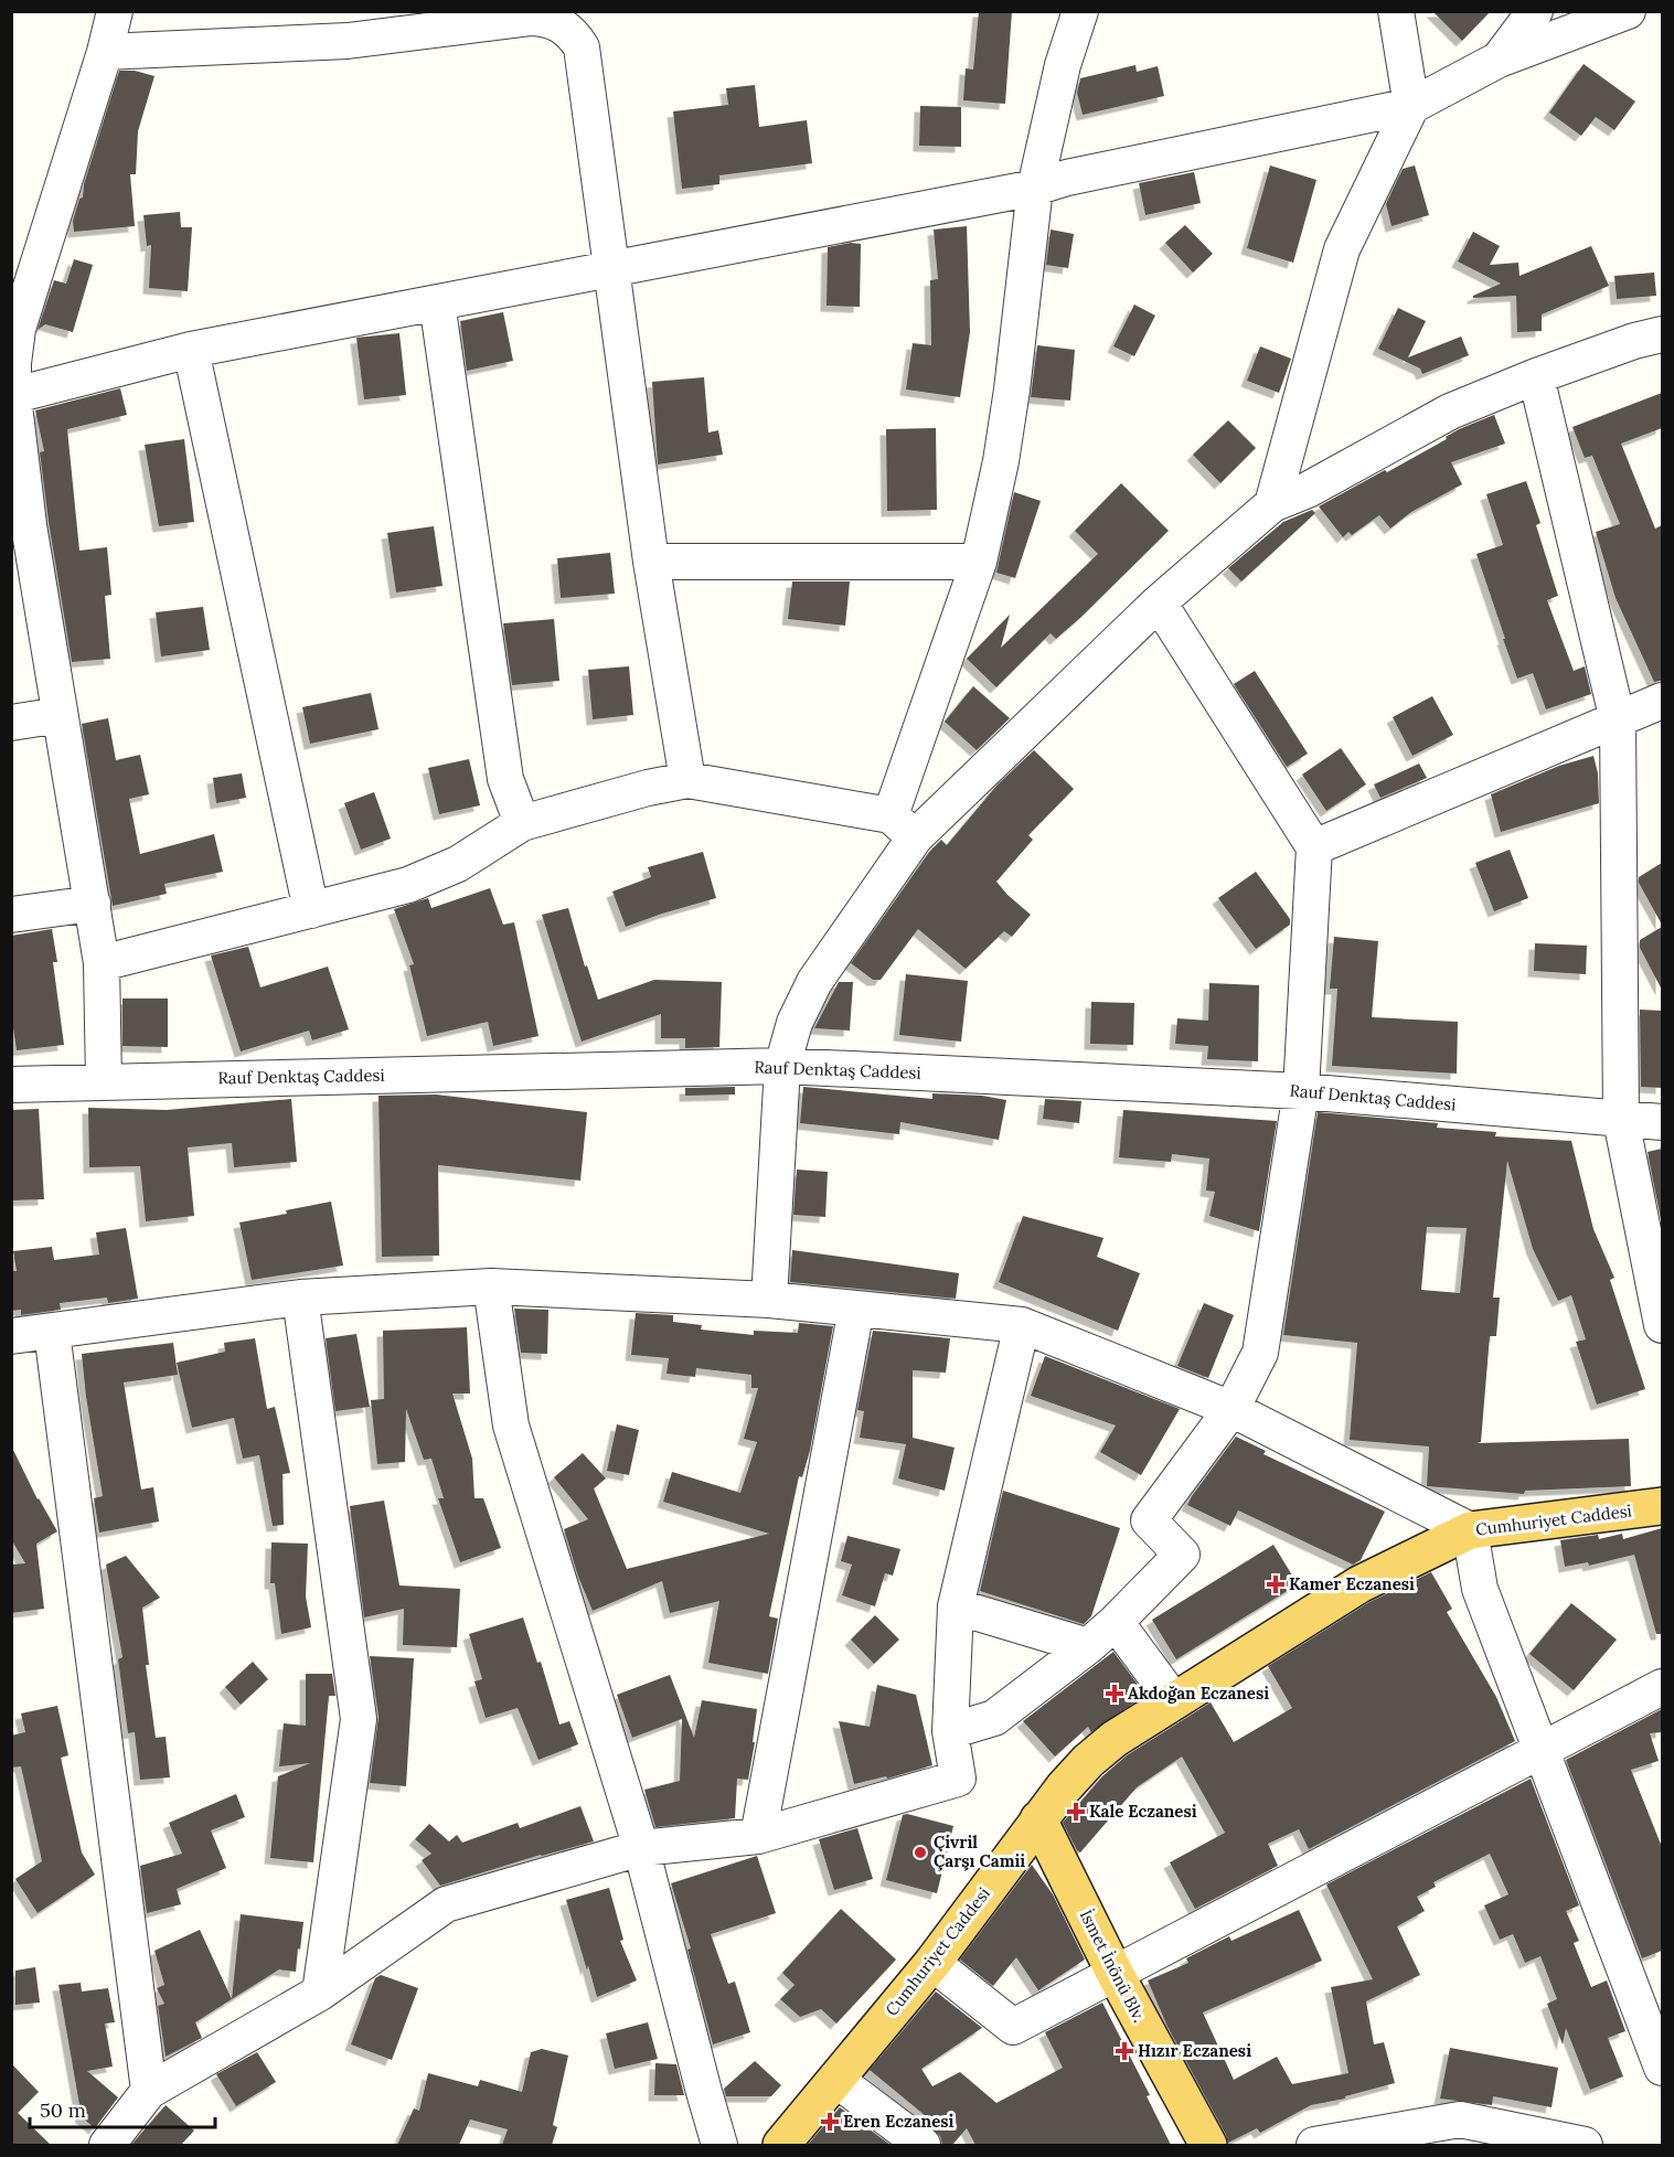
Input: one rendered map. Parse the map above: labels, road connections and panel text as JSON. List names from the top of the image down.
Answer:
{
  "streets": {
    "main road": ["Cumhuriyet Caddesi", "İsmet İnönü Blv."],
    "street": ["Rauf Denktaş Caddesi"]
  },
  "crossings": [
    ["Cumhuriyet Caddesi", "İsmet İnönü Blv."]
  ],
  "places": {
    "health": [
      "Kamer Eczanesi",
      "Akdoğan Eczanesi",
      "Kale Eczanesi",
      "Hızır Eczanesi",
      "Eren Eczanesi"
    ],
    "other": ["Çivril Çarşı Camii"]
  },
  "scale_bar": "50 m"
}
